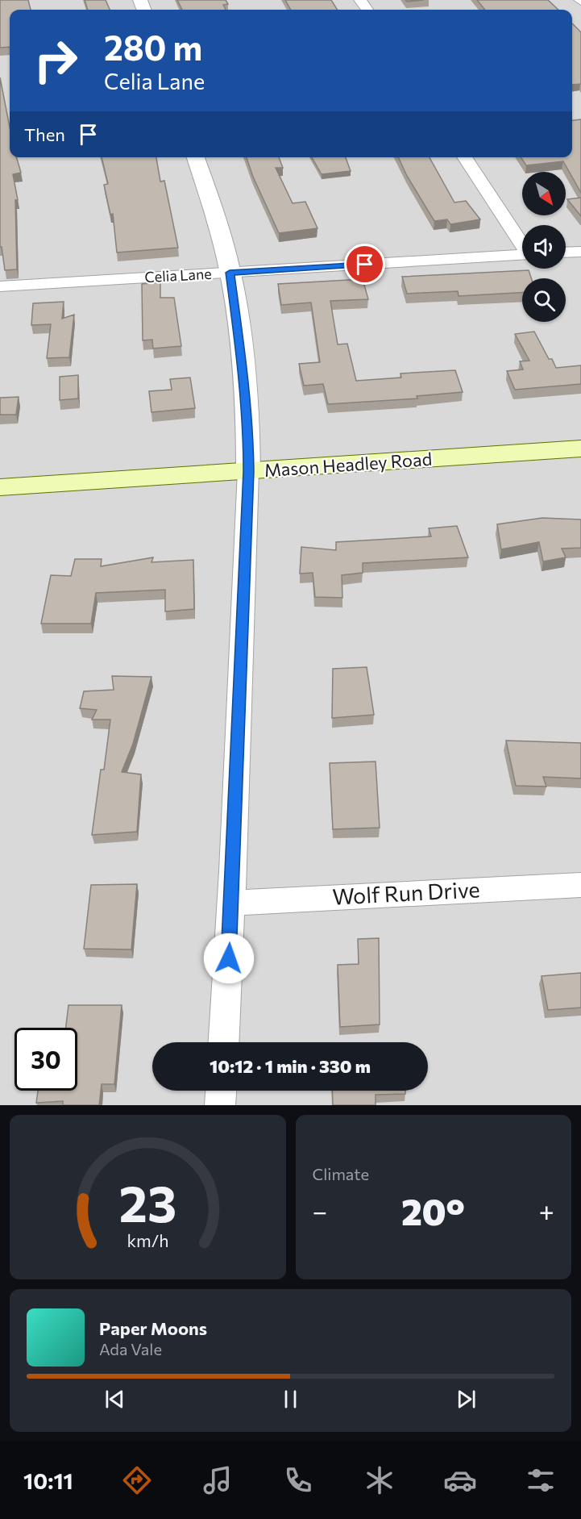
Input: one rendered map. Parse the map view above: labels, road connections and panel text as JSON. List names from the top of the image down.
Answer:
{
  "streets": {
    "main road": ["Mason Headley Road"],
    "street": ["Celia Lane", "Wolf Run Drive"]
  },
  "north": "bottom right",
  "page": {
    "turn": ["280 m", "Celia Lane"],
    "then": "Then",
    "limit": "30",
    "trip": "10:12 · 1 min · 330 m",
    "tile": "Climate",
    "heat": ["−", "20°", "+"],
    "song": ["Paper Moons", "Ada Vale"],
    "tabs": "10:11",
    "gauge": ["23", "km/h"]
  }
}
